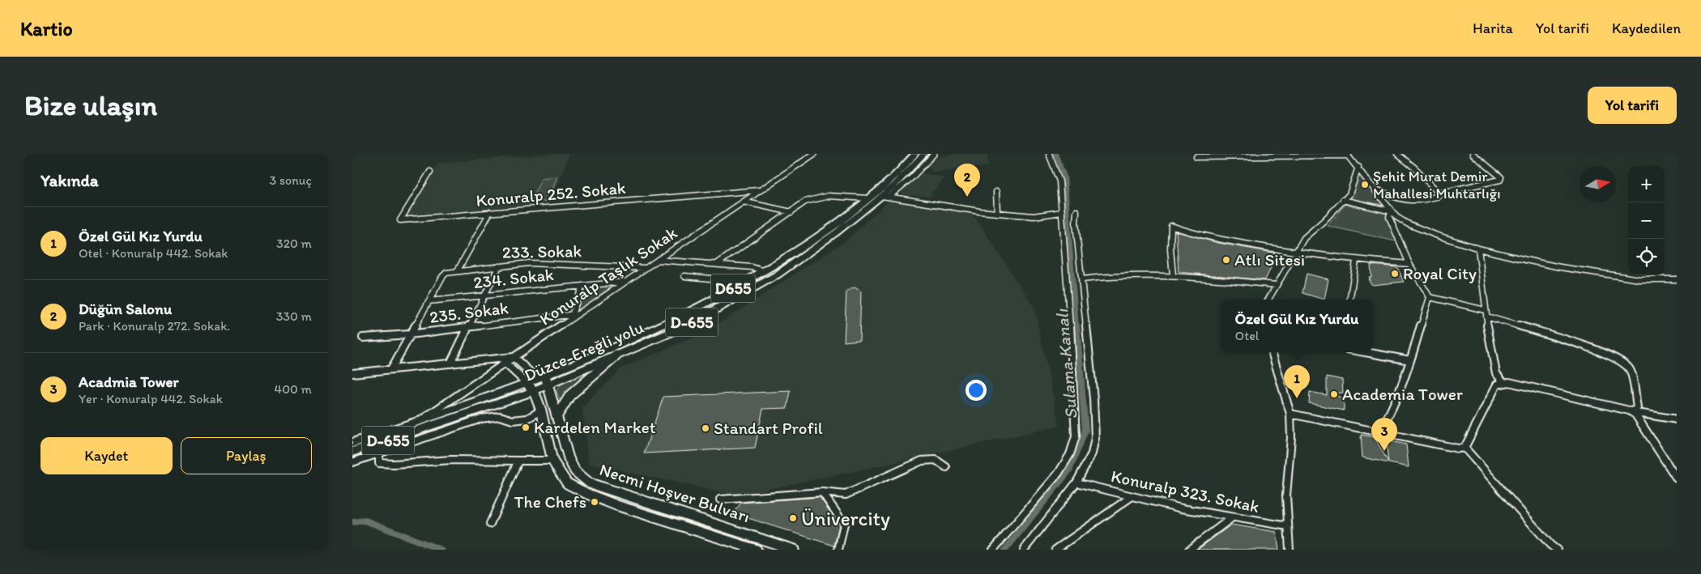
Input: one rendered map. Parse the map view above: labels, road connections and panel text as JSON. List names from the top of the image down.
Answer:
{
  "streets": {
    "highway": ["D655", "D-655", "Düzce-Ereğli yolu"],
    "main road": ["Necmi Hoşver Bulvarı"],
    "street": [
      "Konuralp 252. Sokak",
      "233. Sokak",
      "Konuralp Taşlık Sokak",
      "234. Sokak",
      "235. Sokak",
      "Konuralp 323. Sokak"
    ]
  },
  "crossings": [
    ["Konuralp 252. Sokak", "Konuralp Taşlık Sokak"],
    ["233. Sokak", "Konuralp Taşlık Sokak"],
    ["233. Sokak", "234. Sokak"],
    ["Konuralp Taşlık Sokak", "234. Sokak"],
    ["Konuralp Taşlık Sokak", "235. Sokak"],
    ["Konuralp Taşlık Sokak", "Düzce-Ereğli yolu"],
    ["Düzce-Ereğli yolu", "Necmi Hoşver Bulvarı"]
  ],
  "water": ["Sulama Kanalı"],
  "places": [
    "Şehit Murat Demir Mahallesi Muhtarlığı",
    "Atlı Sitesi",
    "Royal City",
    "Academia Tower",
    "Kardelen Market",
    "Standart Profil",
    "The Chefs",
    "Ünivercity"
  ],
  "north": "right",
  "page": {
    "header": "Kartio",
    "nav": ["Harita", "Yol tarifi", "Kaydedilen"],
    "buttons": [
      "Yol tarifi",
      ["Kaydet", "Paylaş"]
    ],
    "title": "Bize ulaşın",
    "heading": ["Yakında", "3 sonuç"],
    "pins": ["2", "1", "3"],
    "map_buttons": ["+", "−"],
    "list": [
      {
        "mark": "1",
        "name": "Özel Gül Kız Yurdu",
        "note": "Otel · Konuralp 442. Sokak",
        "value": "320 m"
      },
      {
        "mark": "2",
        "name": "Düğün Salonu",
        "note": "Park · Konuralp 272. Sokak.",
        "value": "330 m"
      },
      {
        "mark": "3",
        "name": "Acadmia Tower",
        "note": "Yer · Konuralp 442. Sokak",
        "value": "400 m"
      }
    ],
    "popup": ["Özel Gül Kız Yurdu", "Otel"]
  }
}
